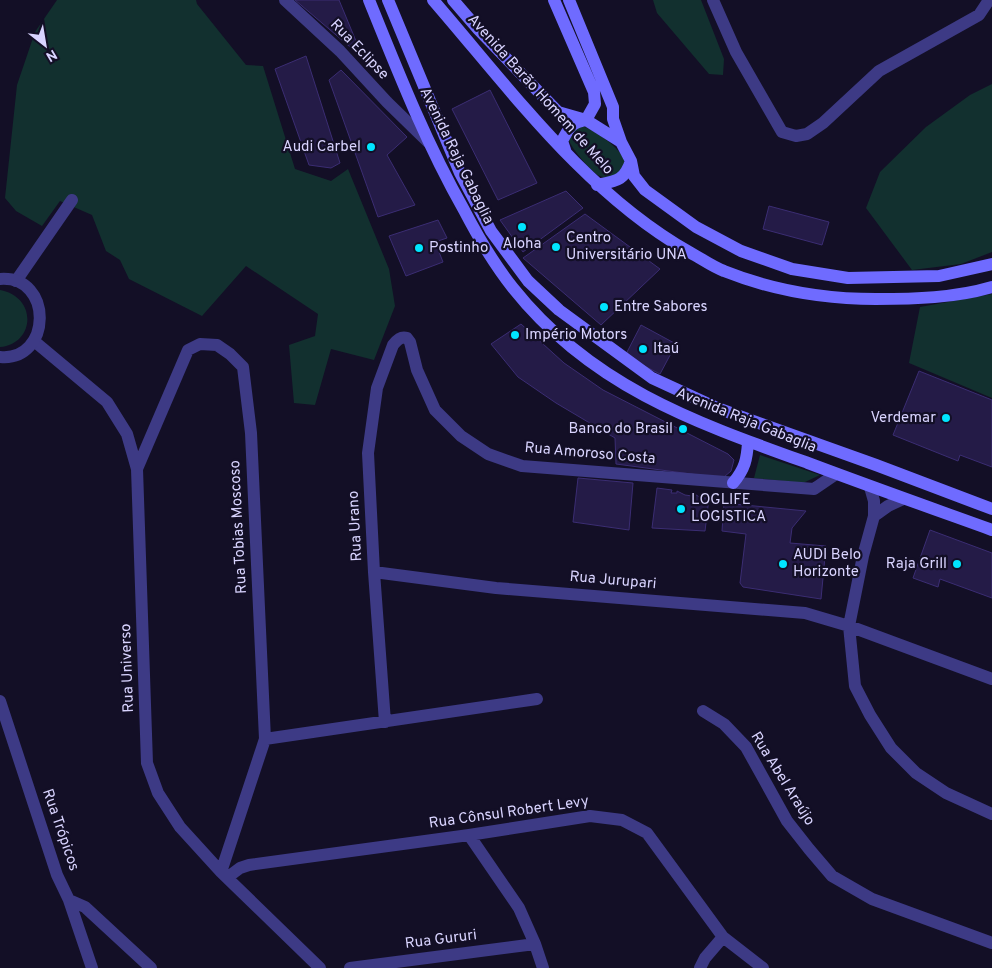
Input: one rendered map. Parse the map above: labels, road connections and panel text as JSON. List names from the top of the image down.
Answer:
{
  "streets": {
    "main road": ["Avenida Barão Homem de Melo", "Avenida Raja Gabaglia"],
    "street": [
      "Rua Eclipse",
      "Rua Amoroso Costa",
      "Rua Urano",
      "Rua Tobias Moscoso",
      "Rua Jurupari",
      "Rua Universo",
      "Rua Abel Araújo",
      "Rua Cônsul Robert Levy",
      "Rua Trópicos",
      "Rua Gururi"
    ]
  },
  "crossings": [
    ["Rua Eclipse", "Avenida Raja Gabaglia"],
    ["Avenida Raja Gabaglia", "Rua Amoroso Costa"],
    ["Rua Amoroso Costa", "Rua Urano"],
    ["Rua Urano", "Rua Jurupari"],
    ["Rua Tobias Moscoso", "Rua Universo"],
    ["Rua Tobias Moscoso", "Rua Cônsul Robert Levy"],
    ["Rua Universo", "Rua Cônsul Robert Levy"]
  ],
  "places": [
    "Audi Carbel",
    "Aloha",
    "Centro Universitário UNA",
    "Postinho",
    "Entre Sabores",
    "Império Motors",
    "Itaú",
    "Verdemar",
    "Banco do Brasil",
    "LOGLIFE LOGISTICA",
    "AUDI Belo Horizonte",
    "Raja Grill"
  ],
  "north": "bottom right"
}
